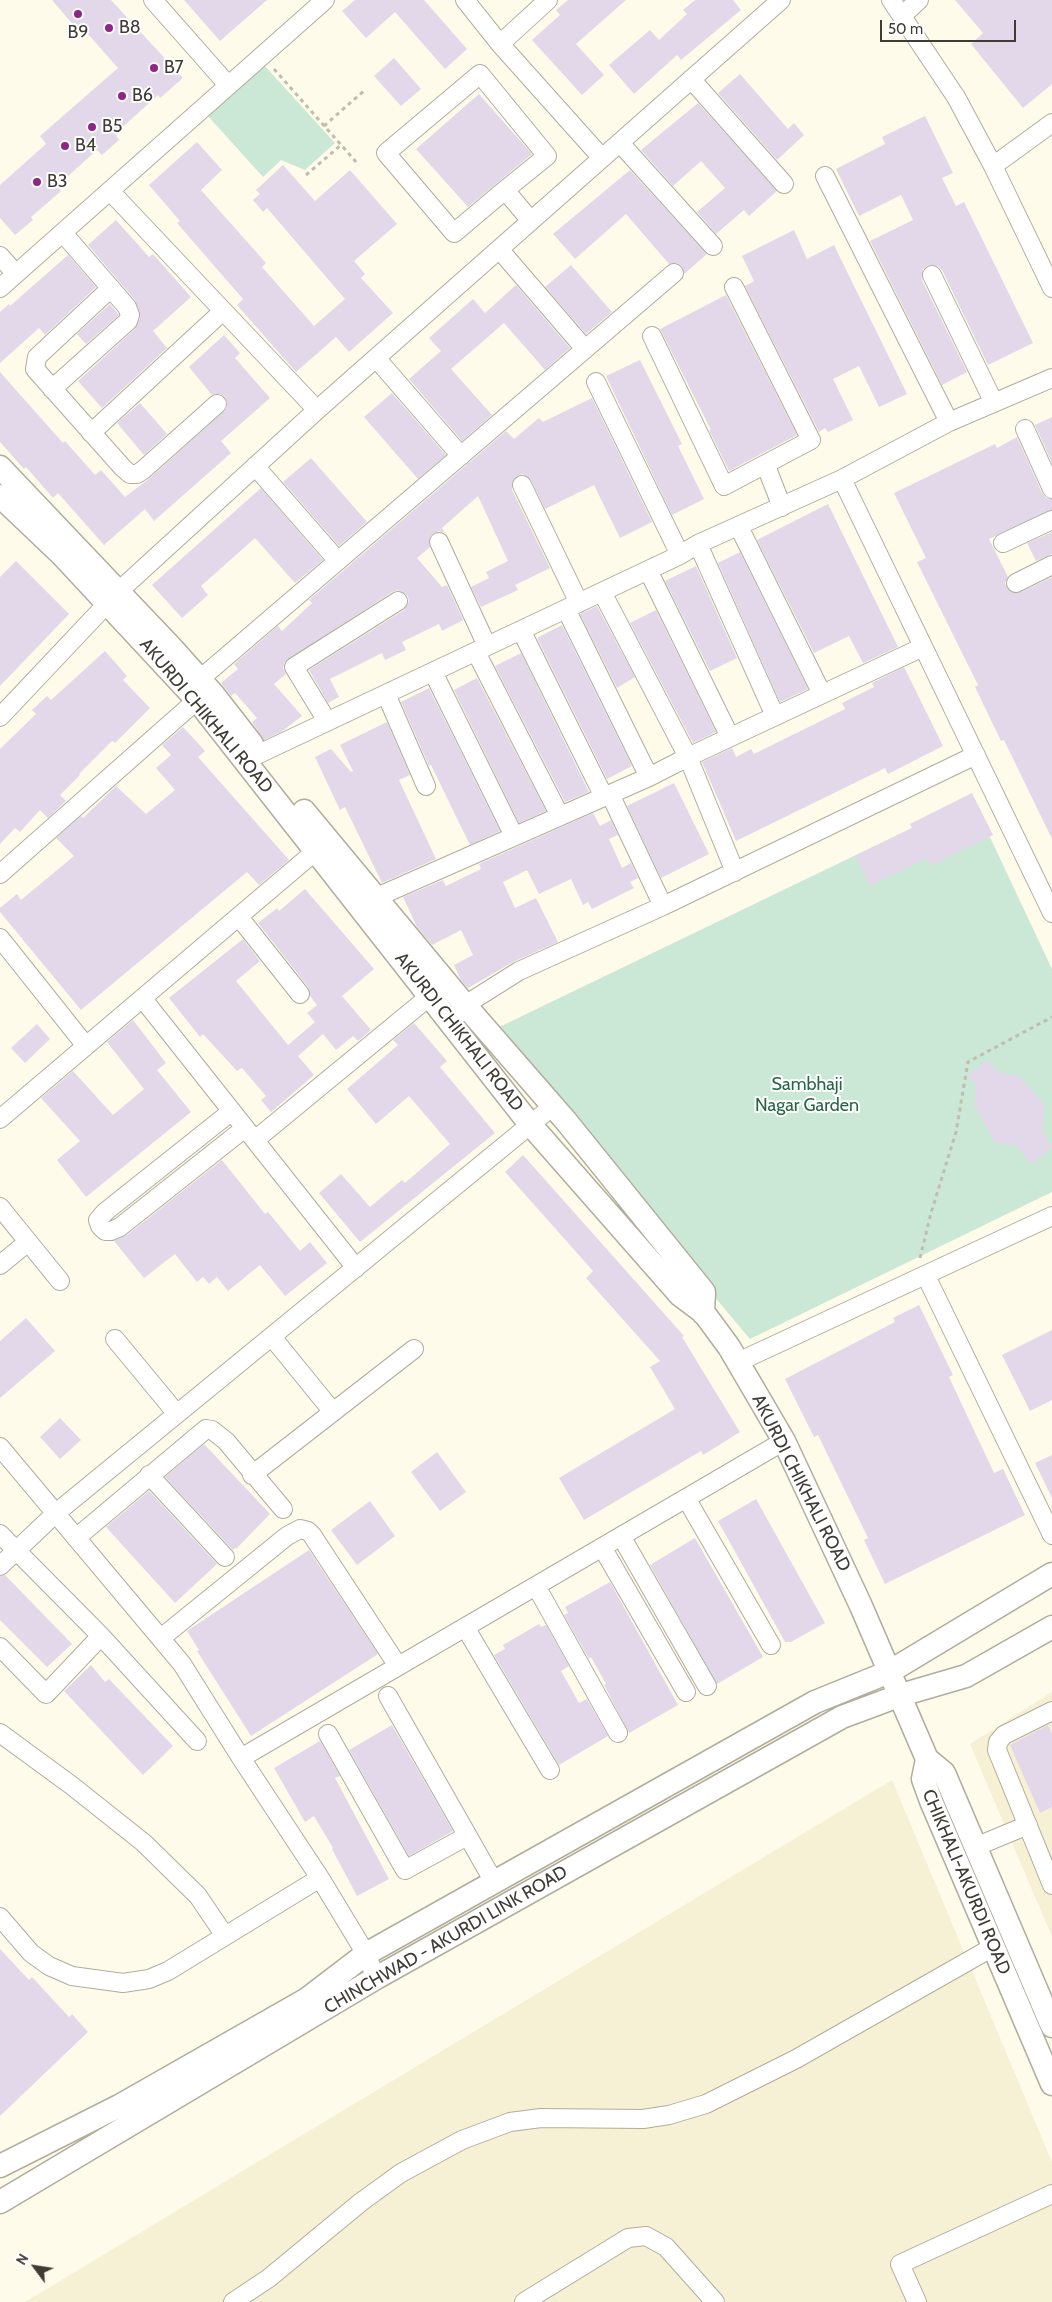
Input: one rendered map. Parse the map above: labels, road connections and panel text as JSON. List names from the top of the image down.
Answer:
{
  "streets": {
    "main road": ["AKURDI CHIKHALI ROAD", "CHIKHALI-AKURDI ROAD", "CHINCHWAD - AKURDI LINK ROAD"]
  },
  "crossings": [
    ["AKURDI CHIKHALI ROAD", "CHIKHALI-AKURDI ROAD"],
    ["AKURDI CHIKHALI ROAD", "CHINCHWAD - AKURDI LINK ROAD"]
  ],
  "parks": ["Sambhaji Nagar Garden"],
  "places": [
    "B9",
    "B8",
    "B7",
    "B6",
    "B5",
    "B4",
    "B3"
  ],
  "scale_bar": "50 m",
  "north": "top left"
}
